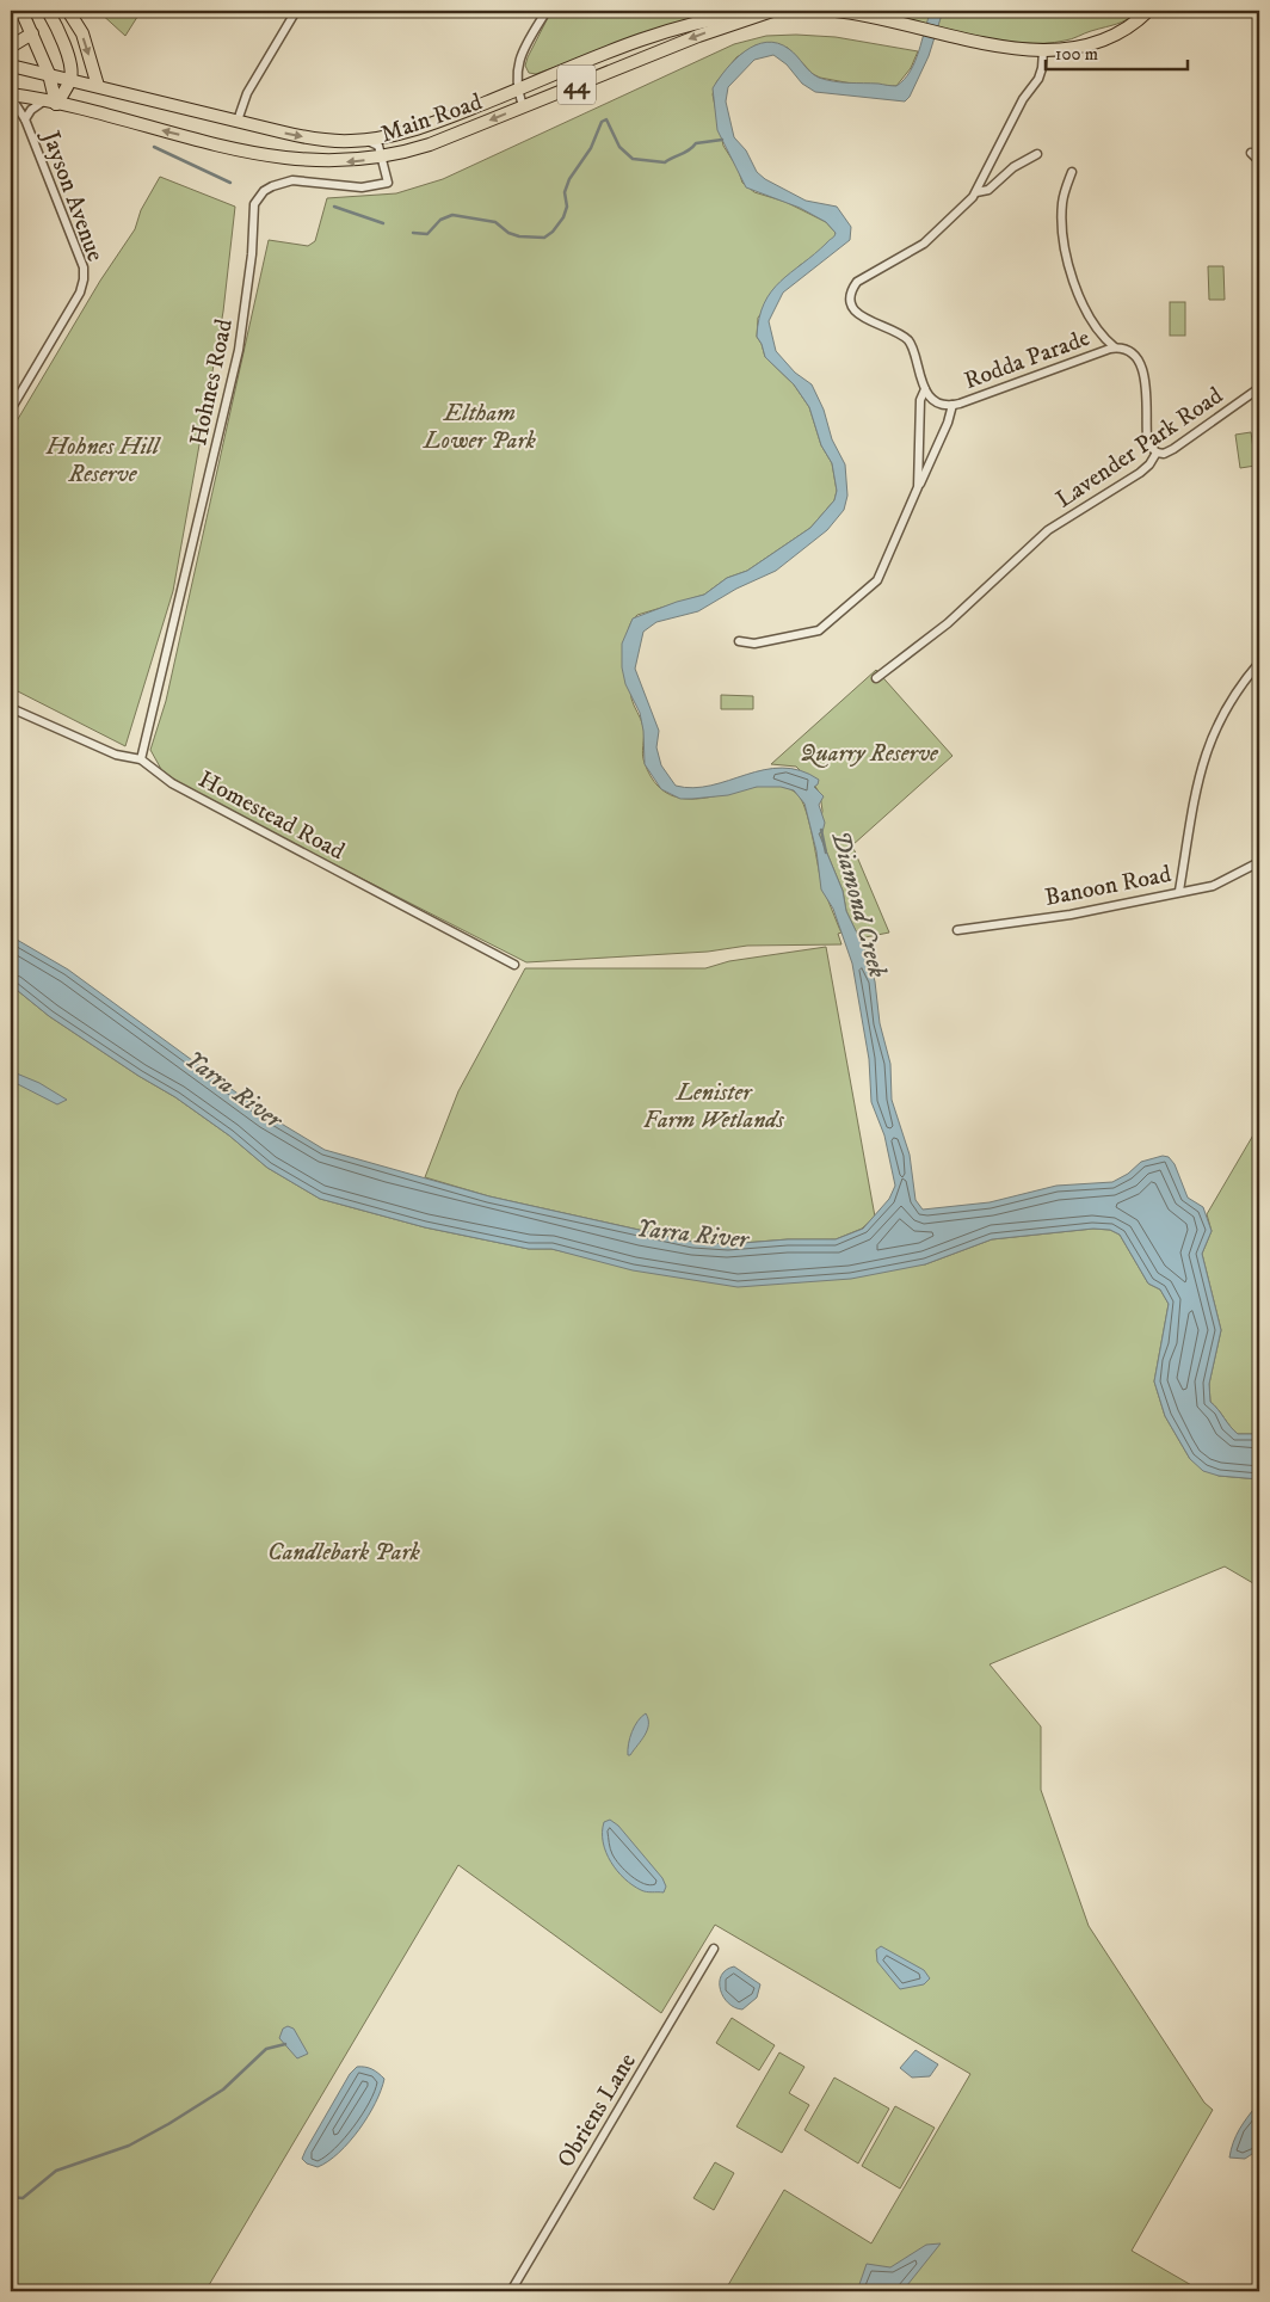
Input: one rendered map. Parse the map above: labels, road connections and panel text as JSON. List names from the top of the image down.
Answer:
{
  "streets": {
    "main road": ["44", "Main Road"],
    "street": [
      "Jayson Avenue",
      "Rodda Parade",
      "Hohnes Road",
      "Lavender Park Road",
      "Homestead Road",
      "Banoon Road",
      "Obriens Lane"
    ]
  },
  "crossings": [
    ["Main Road", "Jayson Avenue"],
    ["Main Road", "Hohnes Road"],
    ["Hohnes Road", "Homestead Road"]
  ],
  "water": ["Diamond Creek", "Yarra River"],
  "parks": [
    "Eltham Lower Park",
    "Hohnes Hill Reserve",
    "Quarry Reserve",
    "Lenister Farm Wetlands",
    "Candlebark Park"
  ],
  "scale_bar": "100 m"
}
